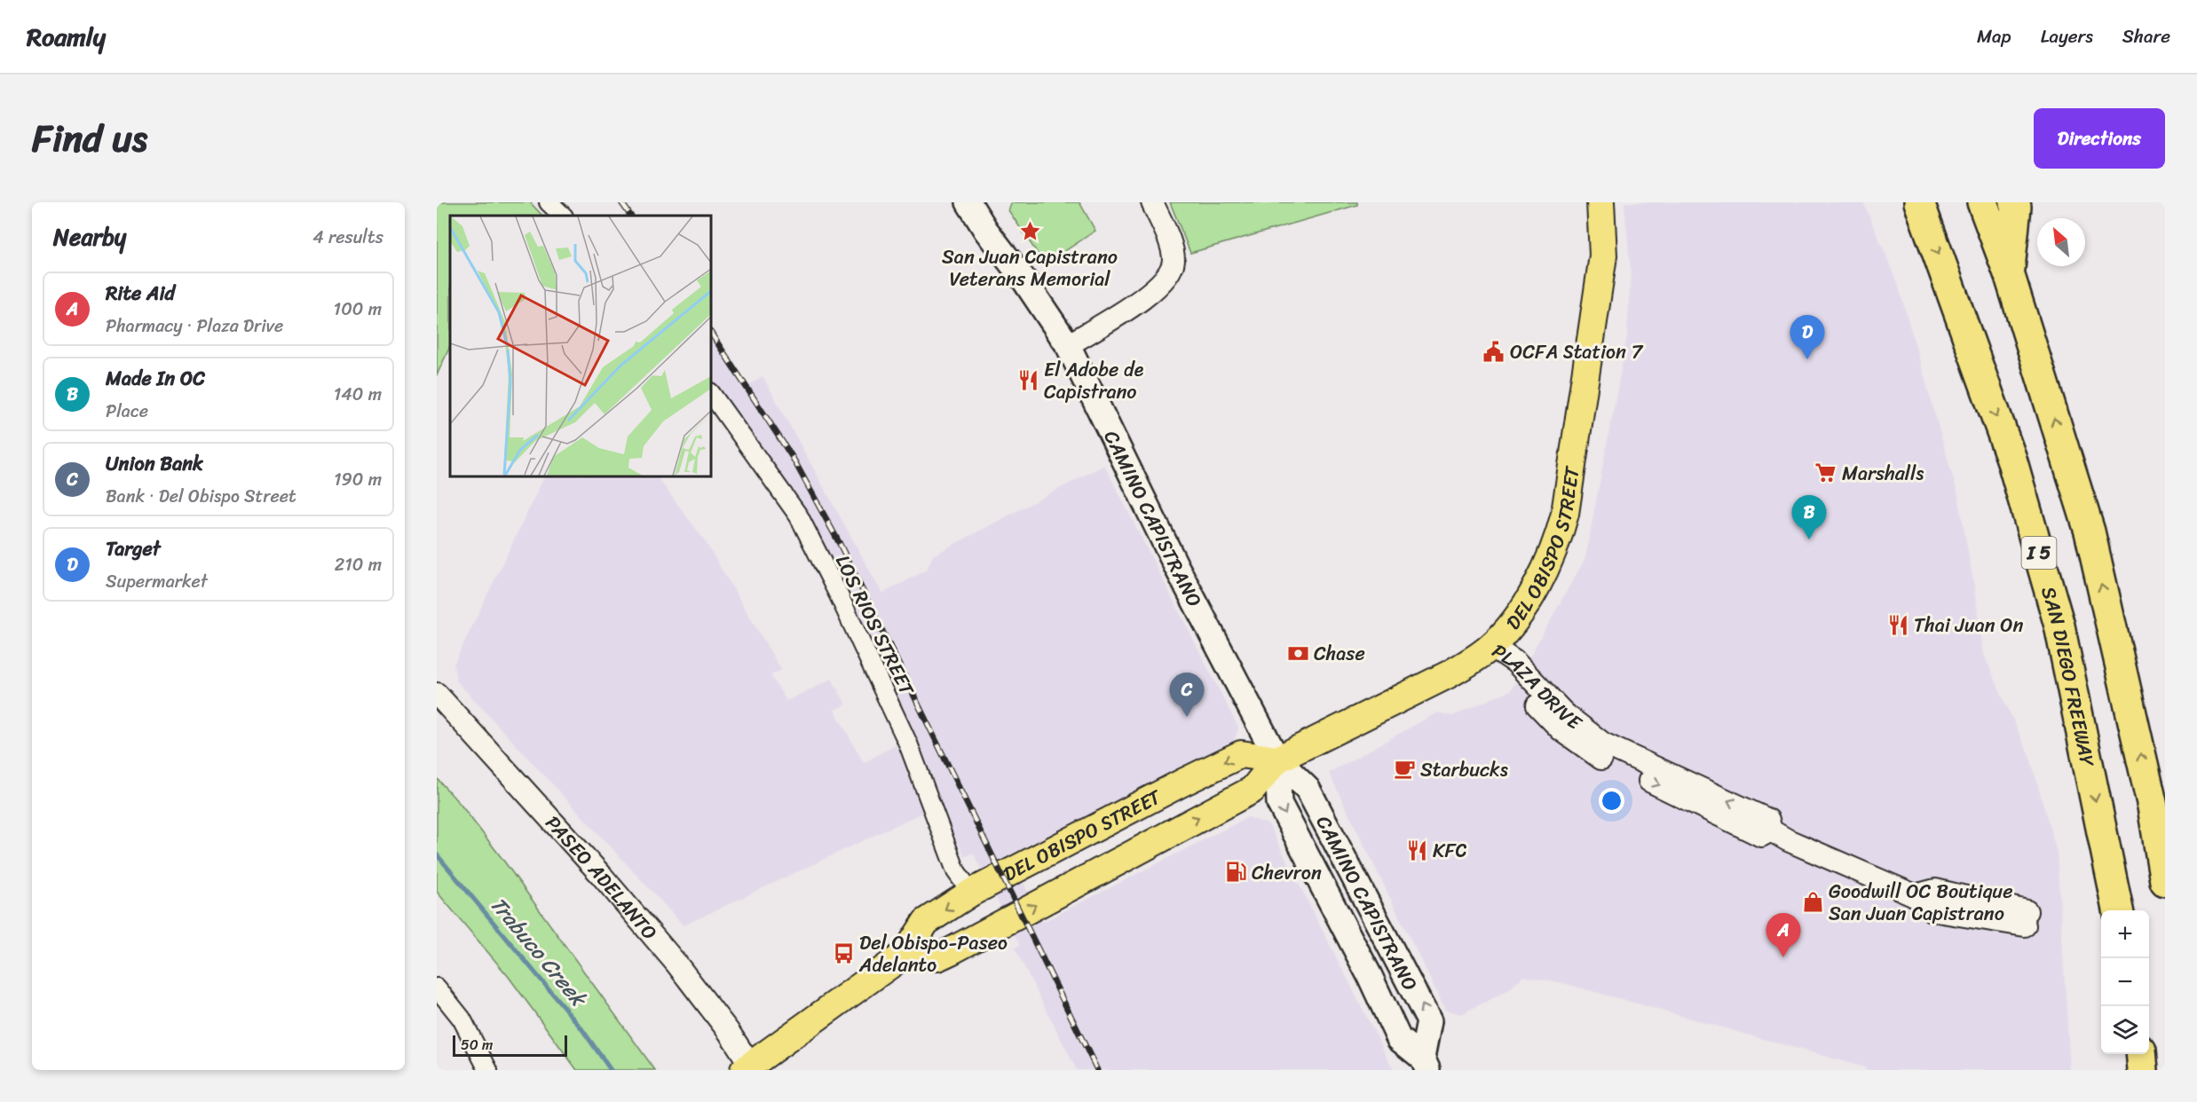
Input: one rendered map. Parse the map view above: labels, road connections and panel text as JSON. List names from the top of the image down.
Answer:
{
  "streets": {
    "highway": ["I 5", "SAN DIEGO FREEWAY"],
    "main road": ["CAMINO CAPISTRANO", "DEL OBISPO STREET"],
    "street": ["LOS RIOS STREET", "PLAZA DRIVE", "PASEO ADELANTO"]
  },
  "crossings": [
    ["CAMINO CAPISTRANO", "DEL OBISPO STREET"],
    ["DEL OBISPO STREET", "LOS RIOS STREET"],
    ["DEL OBISPO STREET", "PLAZA DRIVE"],
    ["DEL OBISPO STREET", "PASEO ADELANTO"]
  ],
  "water": ["Trabuco Creek"],
  "places": {
    "place": ["San Juan Capistrano Veterans Memorial"],
    "public building": ["OCFA Station 7"],
    "restaurant": ["El Adobe de Capistrano", "Thai Juan On", "KFC"],
    "supermarket": ["Marshalls"],
    "bank": ["Chase"],
    "cafe": ["Starbucks"],
    "fuel station": ["Chevron"],
    "shop": ["Goodwill OC Boutique San Juan Capistrano"],
    "bus stop": ["Del Obispo-Paseo Adelanto"]
  },
  "scale_bar": "50 m",
  "north": "top left",
  "page": {
    "header": "Roamly",
    "nav": ["Map", "Layers", "Share"],
    "title": "Find us",
    "buttons": "Directions",
    "heading": ["Nearby", "4 results"],
    "list": [
      {
        "mark": "A",
        "name": "Rite Aid",
        "note": "Pharmacy · Plaza Drive",
        "value": "100 m"
      },
      {
        "mark": "B",
        "name": "Made In OC",
        "note": "Place",
        "value": "140 m"
      },
      {
        "mark": "C",
        "name": "Union Bank",
        "note": "Bank · Del Obispo Street",
        "value": "190 m"
      },
      {
        "mark": "D",
        "name": "Target",
        "note": "Supermarket",
        "value": "210 m"
      }
    ],
    "pins": [
      "D",
      "B",
      "C",
      "A"
    ],
    "map_buttons": ["+", "−"],
    "scale": "50 m"
  }
}
